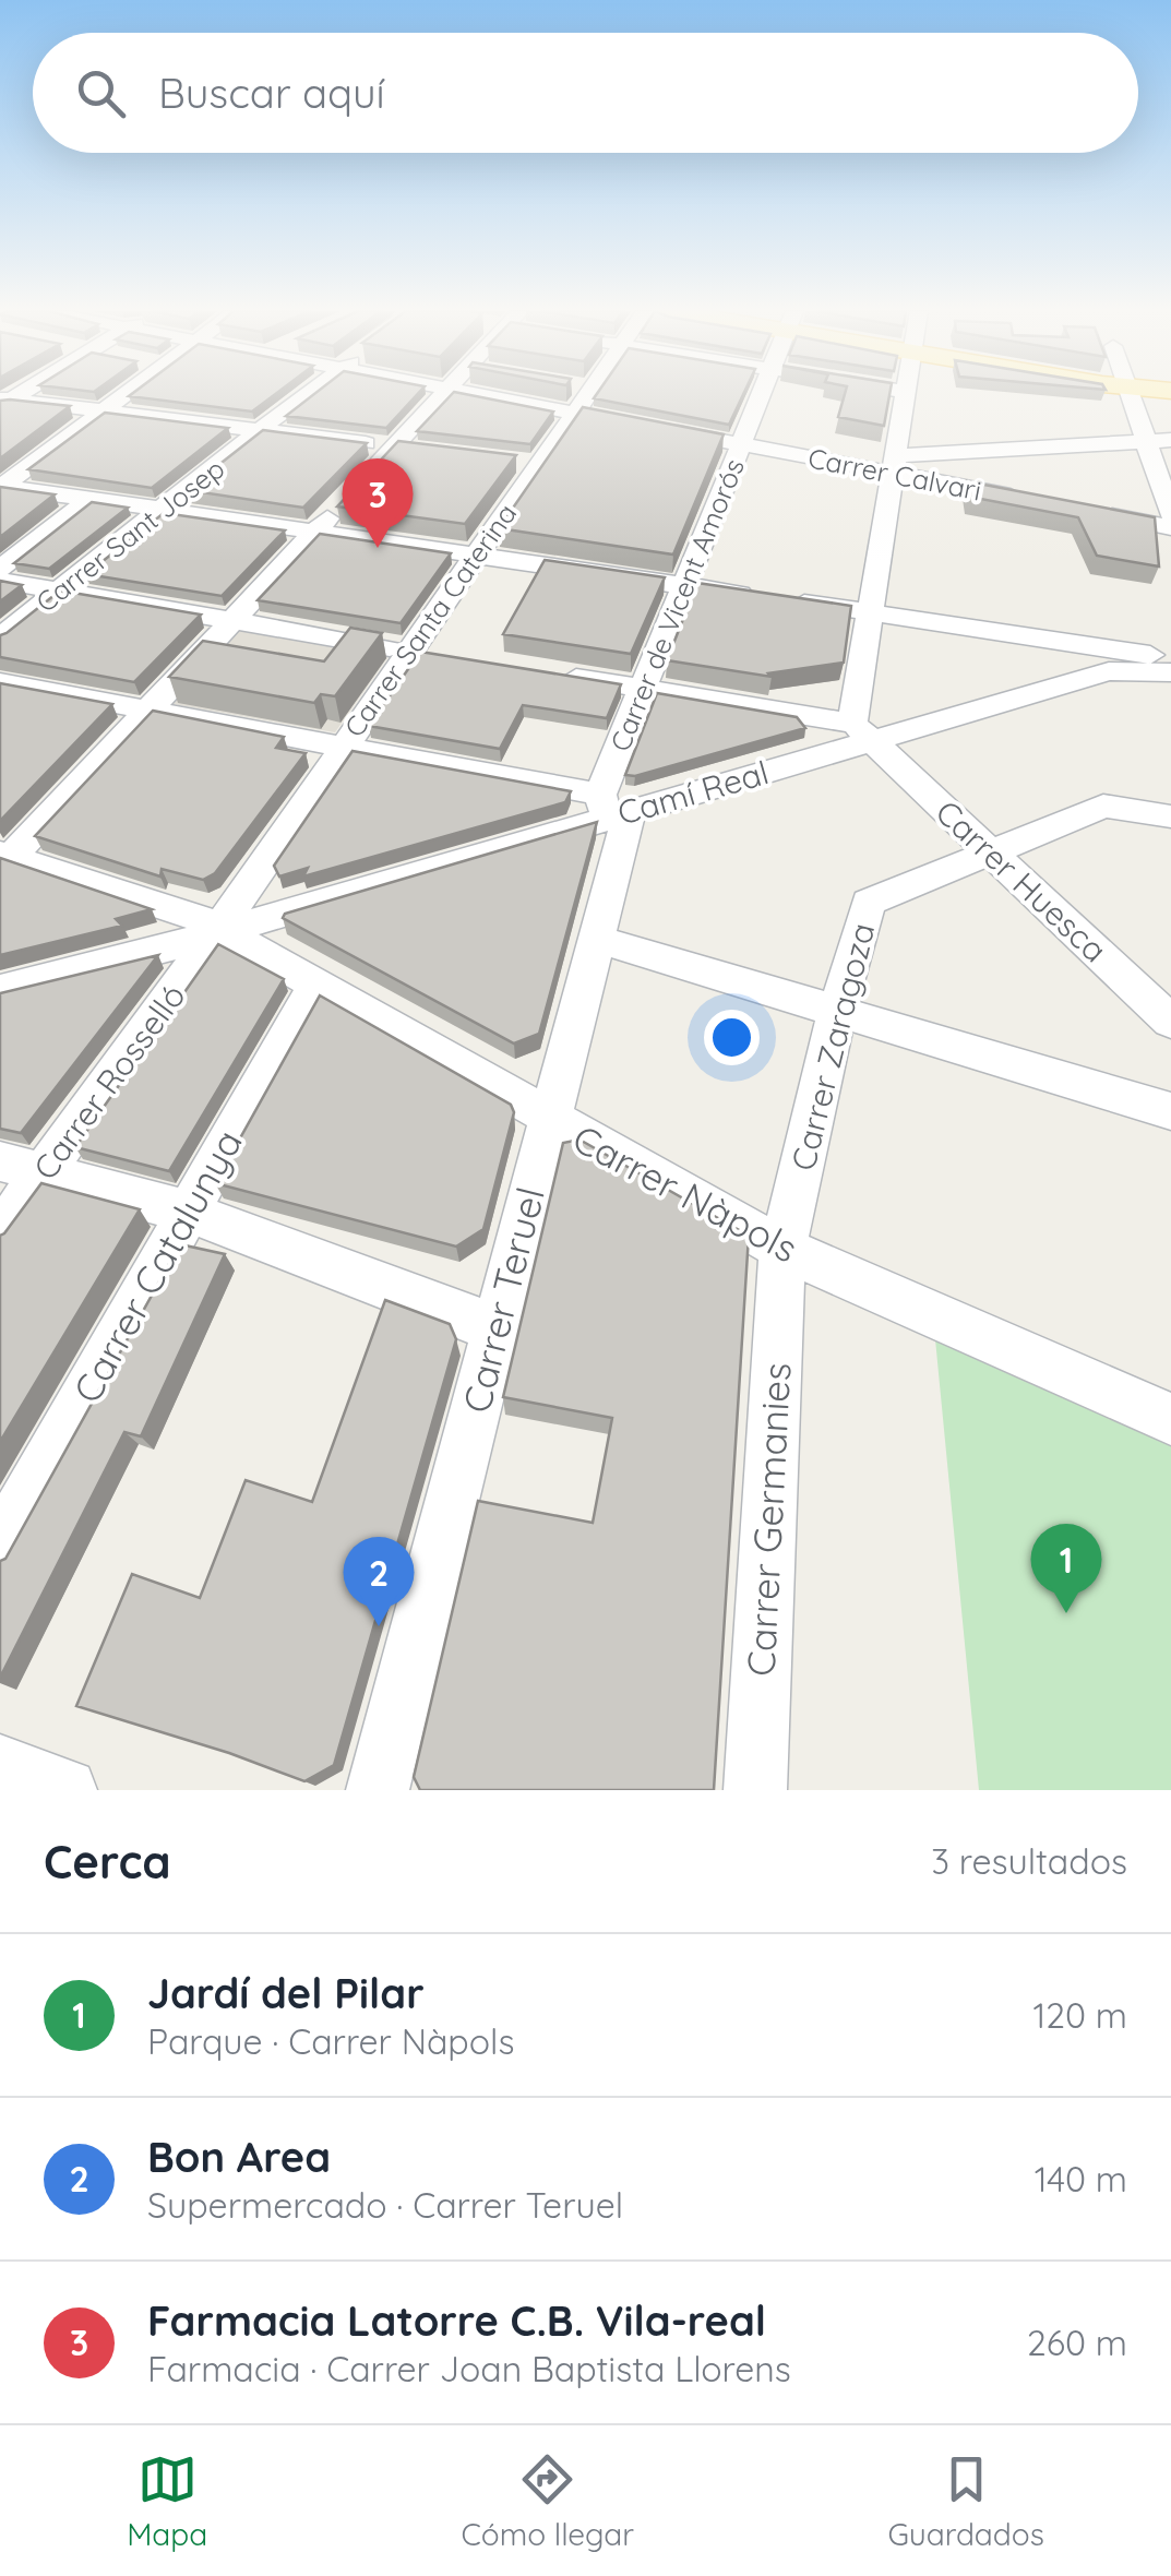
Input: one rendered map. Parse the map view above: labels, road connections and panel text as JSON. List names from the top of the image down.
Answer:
{
  "streets": {
    "street": [
      "Carrer Calvari",
      "Carrer Sant Josep",
      "Carrer de Vicent Amorós",
      "Carrer Santa Caterina",
      "Camí Real",
      "Carrer Huesca",
      "Carrer Zaragoza",
      "Carrer Rosselló",
      "Carrer Nàpols",
      "Carrer Catalunya",
      "Carrer Teruel",
      "Carrer Germanies"
    ]
  },
  "crossings": [
    ["Carrer Calvari", "Carrer de Vicent Amorós"],
    ["Carrer de Vicent Amorós", "Camí Real"],
    ["Carrer de Vicent Amorós", "Carrer Teruel"],
    ["Carrer Santa Caterina", "Camí Real"],
    ["Carrer Santa Caterina", "Carrer Rosselló"],
    ["Carrer Santa Caterina", "Carrer Nàpols"],
    ["Camí Real", "Carrer Huesca"],
    ["Camí Real", "Carrer Rosselló"],
    ["Camí Real", "Carrer Nàpols"],
    ["Camí Real", "Carrer Teruel"],
    ["Carrer Huesca", "Carrer Zaragoza"],
    ["Carrer Zaragoza", "Carrer Nàpols"],
    ["Carrer Zaragoza", "Carrer Germanies"],
    ["Carrer Rosselló", "Carrer Nàpols"],
    ["Carrer Nàpols", "Carrer Catalunya"],
    ["Carrer Nàpols", "Carrer Teruel"],
    ["Carrer Nàpols", "Carrer Germanies"]
  ],
  "page": {
    "search": "Buscar aquí",
    "pins": ["3", "1", "2"],
    "heading": ["Cerca", "3 resultados"],
    "list": [
      {
        "mark": "1",
        "name": "Jardí del Pilar",
        "note": "Parque · Carrer Nàpols",
        "value": "120 m"
      },
      {
        "mark": "2",
        "name": "Bon Area",
        "note": "Supermercado · Carrer Teruel",
        "value": "140 m"
      },
      {
        "mark": "3",
        "name": "Farmacia Latorre C.B. Vila-real",
        "note": "Farmacia · Carrer Joan Baptista Llorens",
        "value": "260 m"
      }
    ],
    "nav": ["Mapa", "Cómo llegar", "Guardados"]
  }
}
